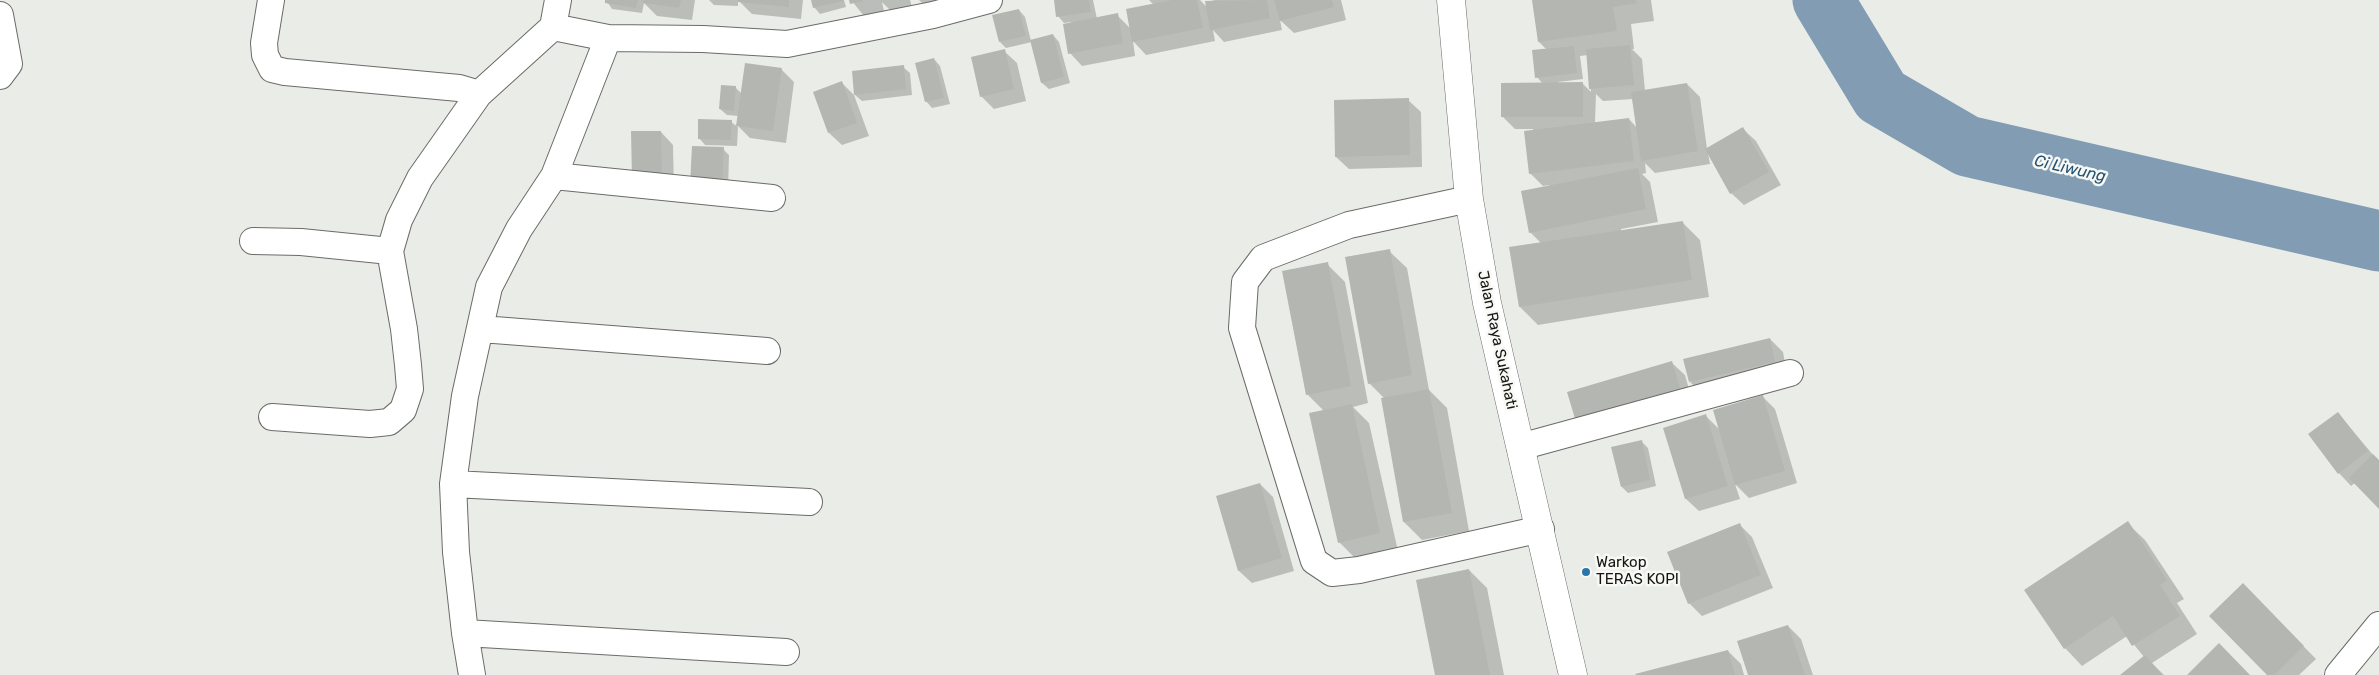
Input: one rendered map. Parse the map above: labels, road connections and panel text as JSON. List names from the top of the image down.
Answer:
{
  "streets": {
    "main road": ["Jalan Raya Sukahati"]
  },
  "water": ["Ci Liwung"],
  "places": ["Warkop TERAS KOPI"]
}
